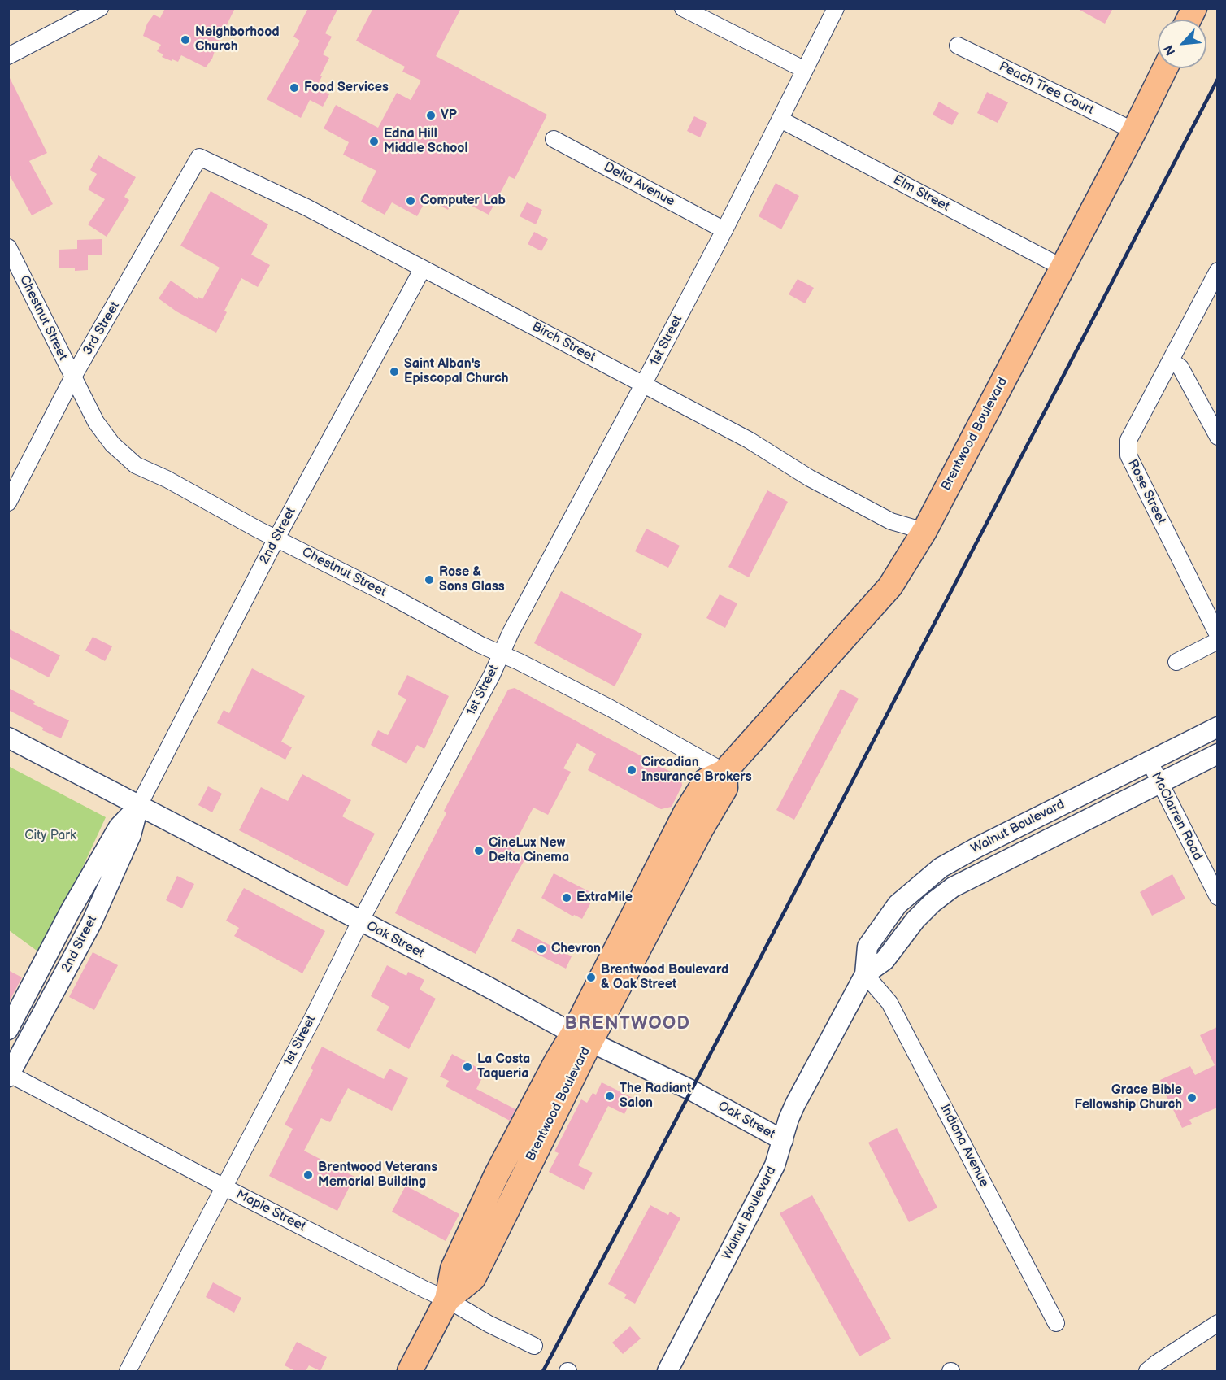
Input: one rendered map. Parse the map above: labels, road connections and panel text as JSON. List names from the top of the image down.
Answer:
{
  "streets": {
    "main road": ["Brentwood Boulevard"],
    "street": [
      "Peach Tree Court",
      "Delta Avenue",
      "Elm Street",
      "Chestnut Street",
      "3rd Street",
      "1st Street",
      "Birch Street",
      "Rose Street",
      "2nd Street",
      "McClarren Road",
      "Walnut Boulevard",
      "Oak Street",
      "Indiana Avenue",
      "Maple Street"
    ]
  },
  "crossings": [
    ["Peach Tree Court", "Brentwood Boulevard"],
    ["Delta Avenue", "1st Street"],
    ["Elm Street", "1st Street"],
    ["Elm Street", "Brentwood Boulevard"],
    ["Chestnut Street", "3rd Street"],
    ["Chestnut Street", "1st Street"],
    ["Chestnut Street", "Brentwood Boulevard"],
    ["Chestnut Street", "2nd Street"],
    ["3rd Street", "Birch Street"],
    ["1st Street", "Birch Street"],
    ["1st Street", "Oak Street"],
    ["1st Street", "Maple Street"],
    ["Birch Street", "Brentwood Boulevard"],
    ["Birch Street", "2nd Street"],
    ["Brentwood Boulevard", "Oak Street"],
    ["Brentwood Boulevard", "Maple Street"],
    ["2nd Street", "Oak Street"],
    ["2nd Street", "Maple Street"],
    ["McClarren Road", "Walnut Boulevard"],
    ["Walnut Boulevard", "Oak Street"],
    ["Walnut Boulevard", "Indiana Avenue"]
  ],
  "districts": ["BRENTWOOD"],
  "parks": ["City Park"],
  "places": [
    "Neighborhood Church",
    "Food Services",
    "VP",
    "Edna Hill Middle School",
    "Computer Lab",
    "Saint Alban's Episcopal Church",
    "Rose & Sons Glass",
    "Circadian Insurance Brokers",
    "CineLux New Delta Cinema",
    "ExtraMile",
    "Chevron",
    "Brentwood Boulevard & Oak Street",
    "La Costa Taqueria",
    "The Radiant Salon",
    "Grace Bible Fellowship Church",
    "Brentwood Veterans Memorial Building"
  ],
  "north": "bottom left"
}
